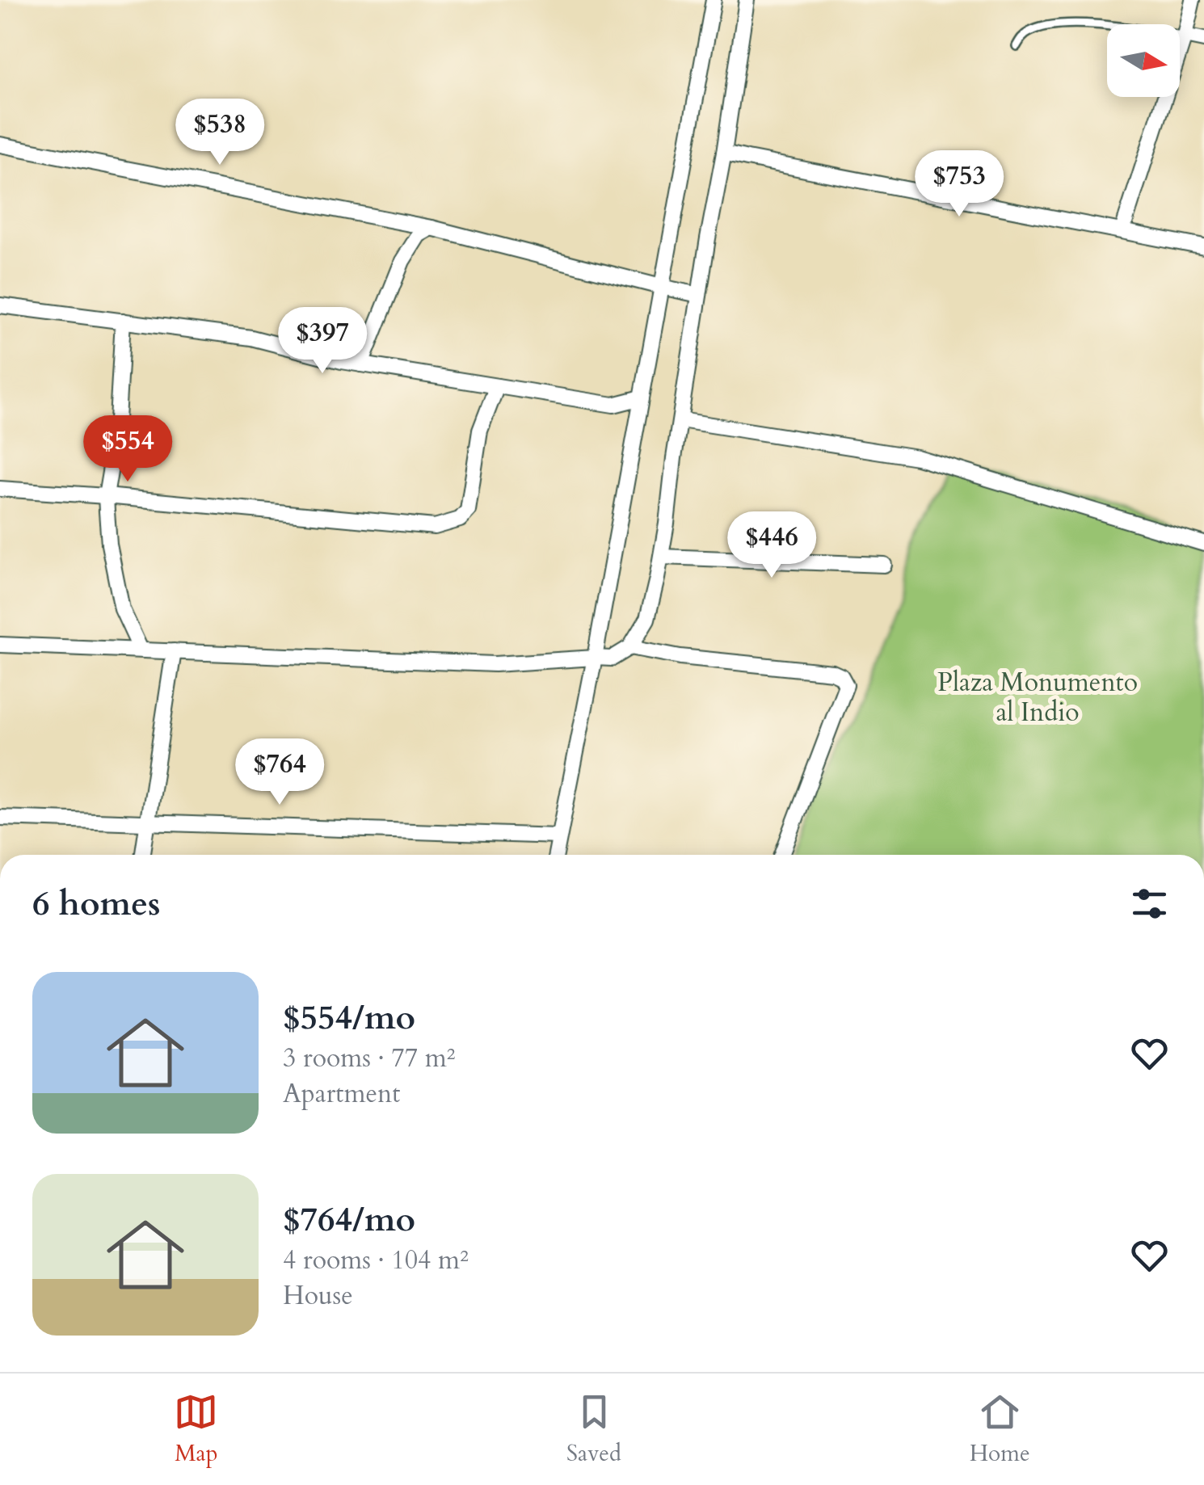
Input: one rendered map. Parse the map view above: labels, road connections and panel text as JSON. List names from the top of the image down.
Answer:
{
  "parks": ["Plaza Monumento al Indio"],
  "north": "right",
  "page": {
    "price": [
      "$538",
      "$753",
      "$397",
      "$554",
      "$446",
      "$764"
    ],
    "heading": "6 homes",
    "list": [
      {
        "name": "$554/mo",
        "note": "3 rooms · 77 m² · Apartment"
      },
      {
        "name": "$764/mo",
        "note": "4 rooms · 104 m² · House"
      }
    ],
    "tabs": ["Map", "Saved", "Home"]
  }
}
